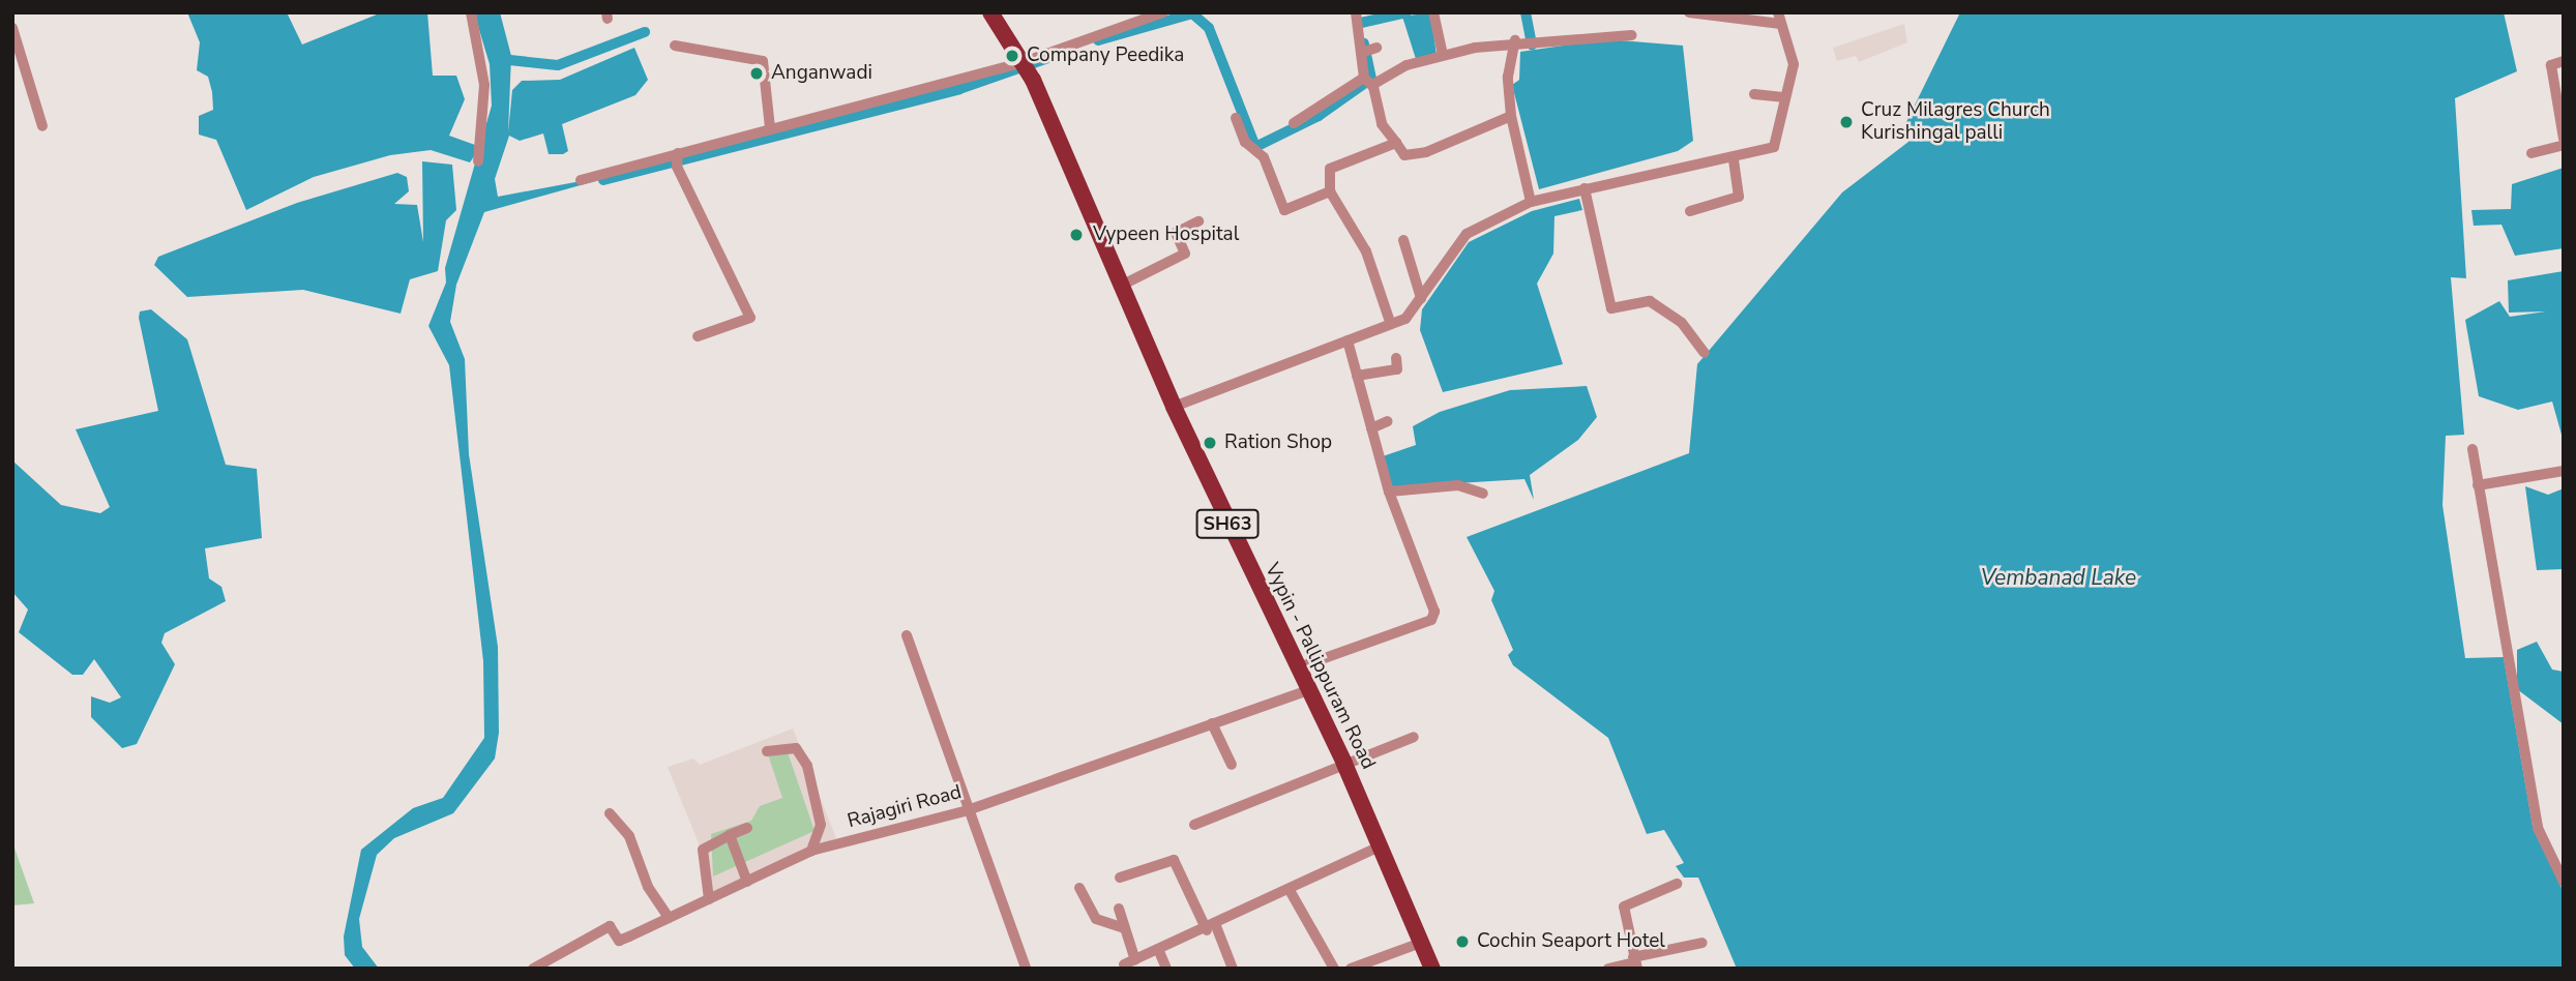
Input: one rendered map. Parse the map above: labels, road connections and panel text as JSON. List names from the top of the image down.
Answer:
{
  "streets": {
    "main road": ["SH63", "Vypin - Pallippuram Road"],
    "street": ["Rajagiri Road"]
  },
  "crossings": [
    ["SH63", "Vypin - Pallippuram Road"],
    ["Vypin - Pallippuram Road", "Rajagiri Road"]
  ],
  "water": ["Vembanad Lake"],
  "places": [
    "Company Peedika",
    "Anganwadi",
    "Cruz Milagres Church Kurishingal palli",
    "Vypeen Hospital",
    "Ration Shop",
    "Cochin Seaport Hotel"
  ]
}
